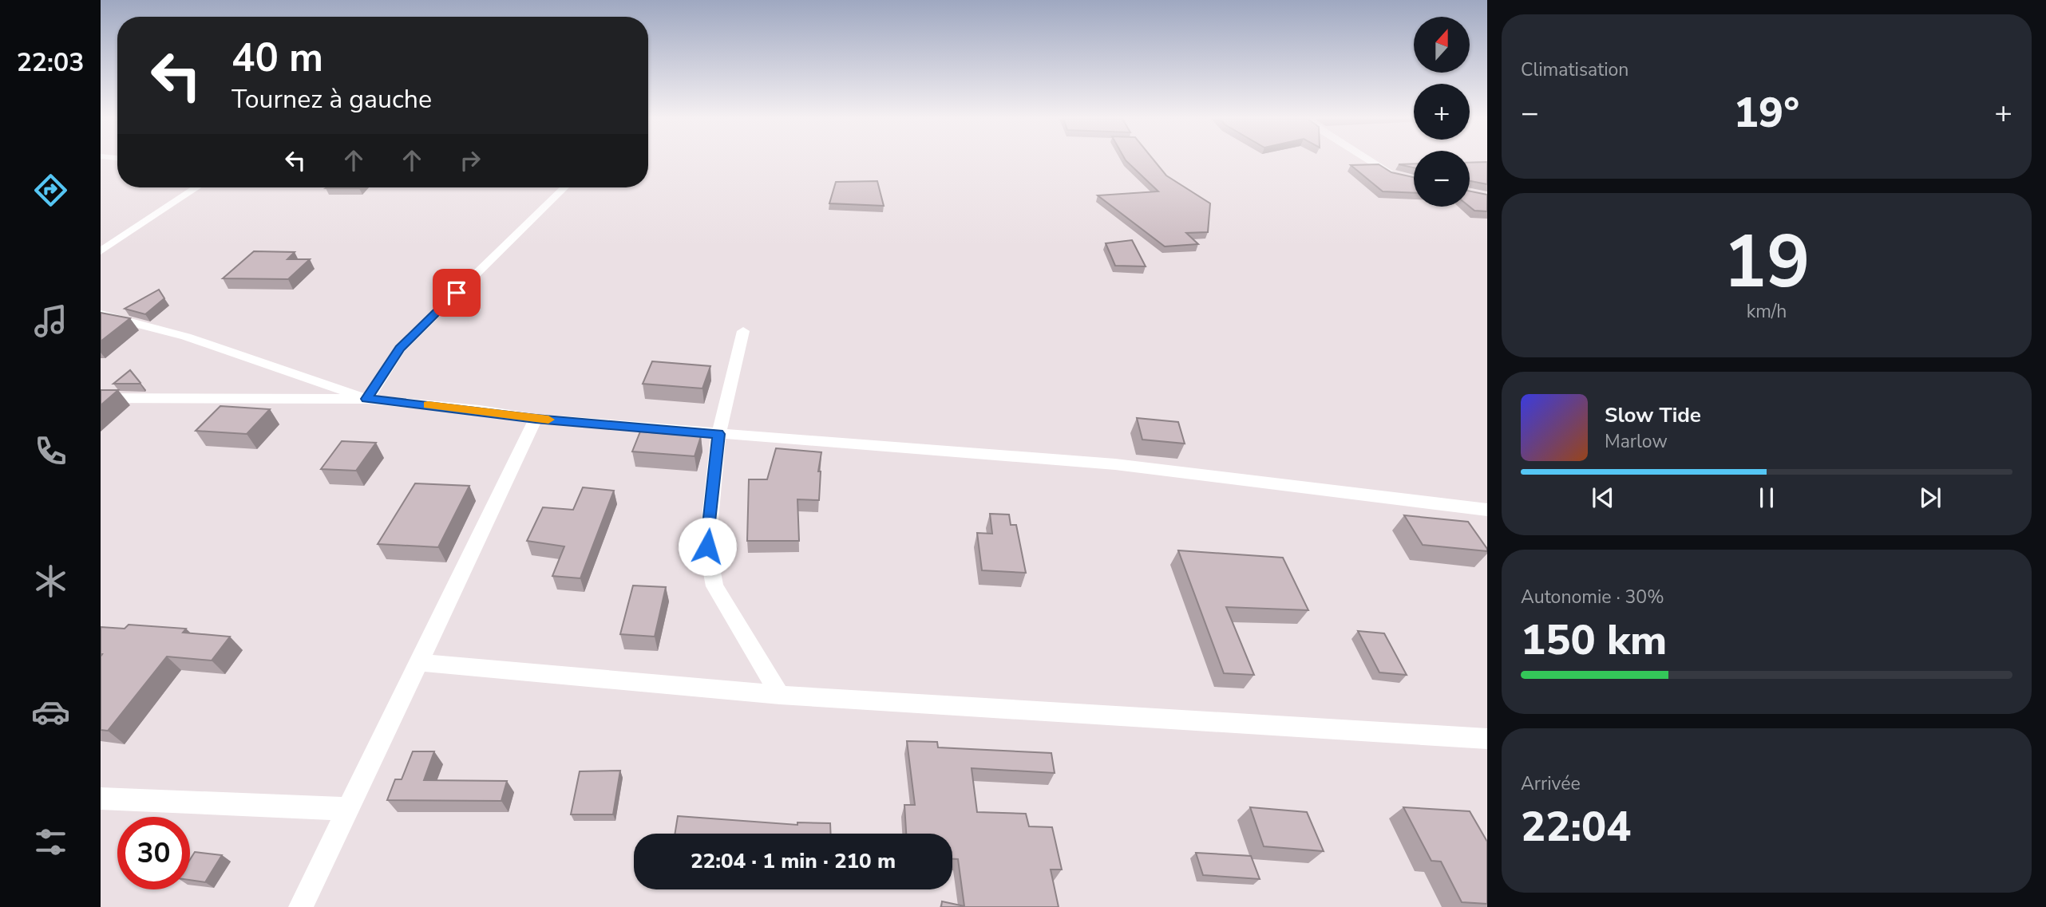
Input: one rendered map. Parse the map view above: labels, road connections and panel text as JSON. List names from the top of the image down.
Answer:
{
  "north": "top",
  "page": {
    "tabs": "22:03",
    "tile": [
      "Climatisation",
      ["19", "km/h"],
      ["Autonomie · 30%", "150 km"],
      ["Arrivée", "22:04"]
    ],
    "map_buttons": ["+", "−"],
    "turn": ["40 m", "Tournez à gauche"],
    "heat": ["−", "19°", "+"],
    "song": ["Slow Tide", "Marlow"],
    "limit": "30",
    "trip": "22:04 · 1 min · 210 m"
  }
}
